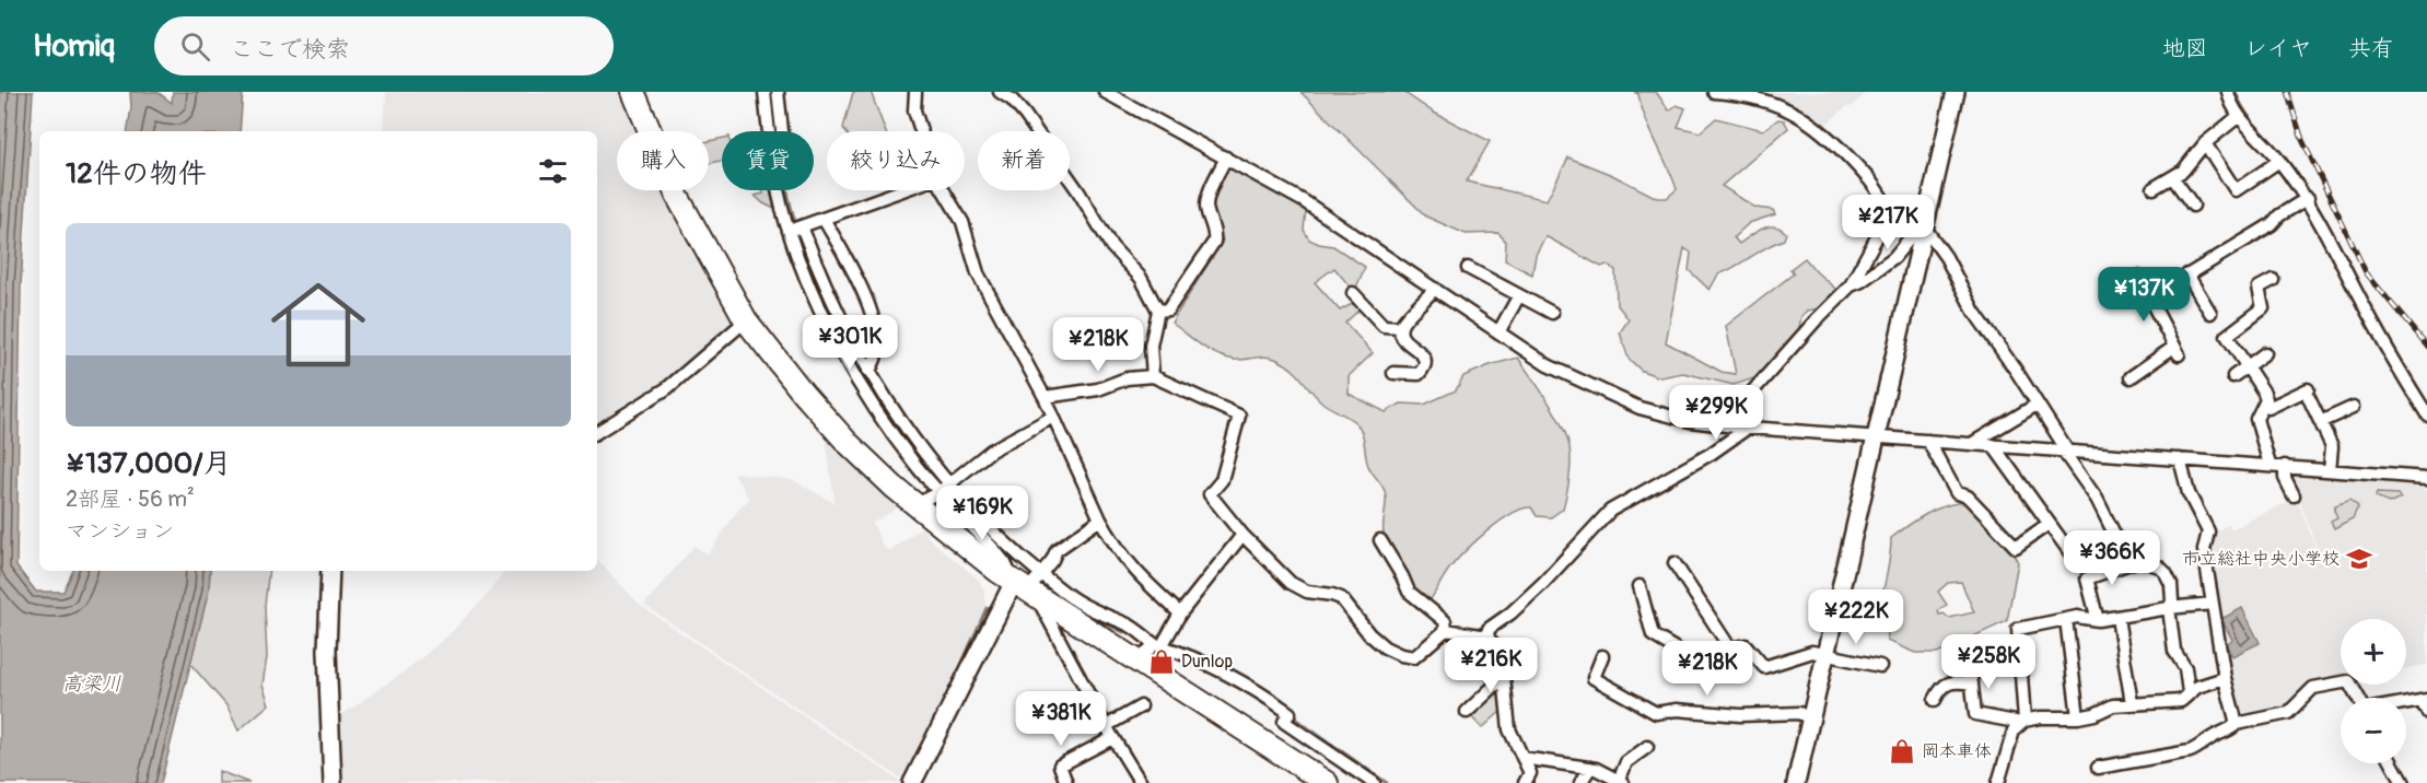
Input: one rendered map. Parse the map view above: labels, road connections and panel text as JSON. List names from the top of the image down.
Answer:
{
  "water": ["高梁川"],
  "places": {
    "school or university": ["市立総社中央小学校"],
    "shop": ["Dunlop", "岡本車体"]
  },
  "page": {
    "header": "Homiq",
    "search": "ここで検索",
    "nav": ["地図", "レイヤ", "共有"],
    "chip": [
      "購入",
      "賃貸",
      "絞り込み",
      "新着"
    ],
    "heading": "12件の物件",
    "price": [
      "¥217K",
      "¥137K",
      "¥301K",
      "¥218K",
      "¥299K",
      "¥169K",
      "¥366K",
      "¥222K",
      "¥258K",
      "¥216K",
      "¥218K",
      "¥381K"
    ],
    "list": [
      {
        "name": "¥137,000/月",
        "note": "2部屋 · 56 m² · マンション"
      }
    ],
    "map_buttons": ["+", "−"]
  }
}
